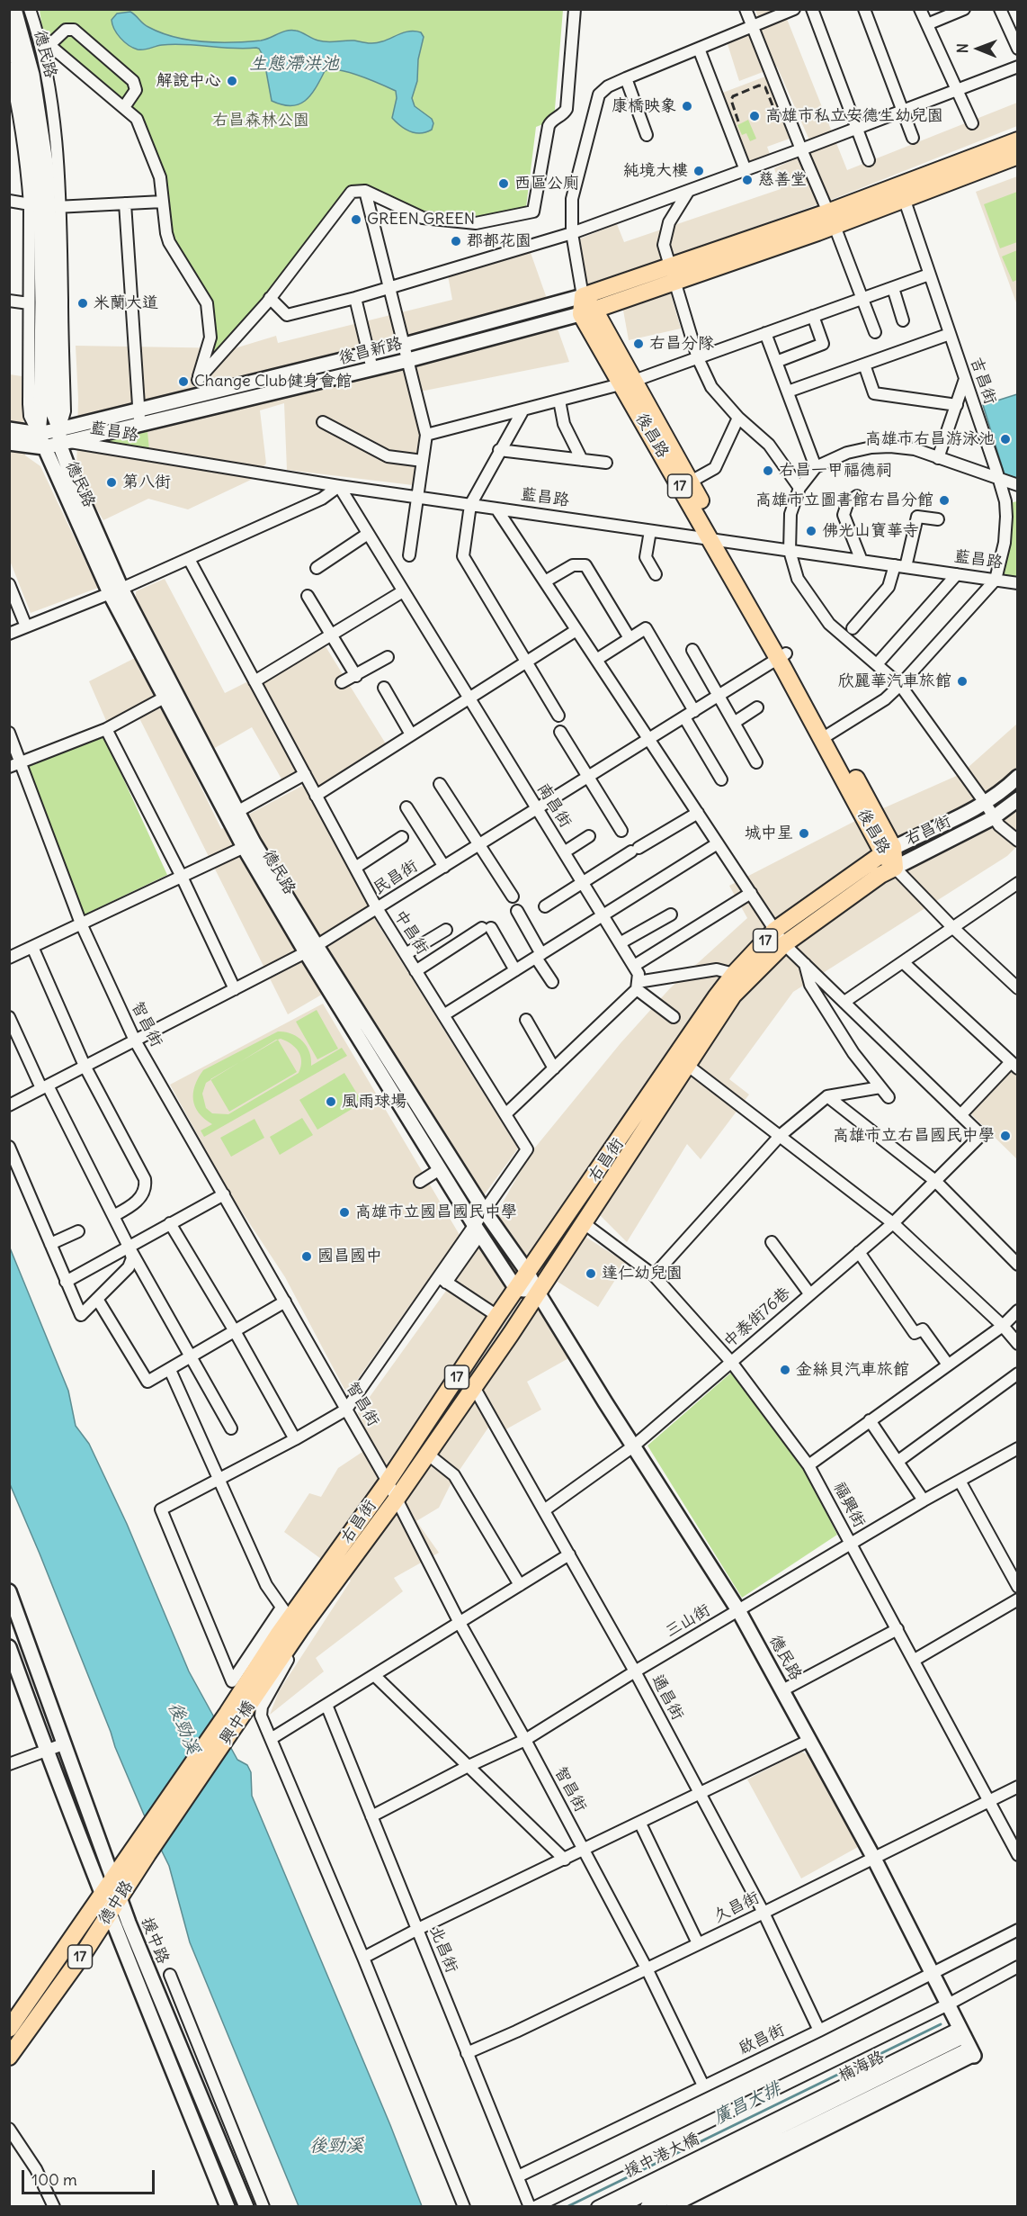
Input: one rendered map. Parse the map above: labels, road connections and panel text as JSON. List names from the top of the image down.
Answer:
{
  "streets": {
    "main road": [
      "後昌路",
      "17",
      "右昌街",
      "興中橋",
      "德中路"
    ],
    "street": [
      "德民路",
      "後昌新路",
      "吉昌街",
      "藍昌路",
      "南昌街",
      "民昌街",
      "中昌街",
      "智昌街",
      "中泰街76巷",
      "福興街",
      "三山街",
      "通昌街",
      "久昌街",
      "援中路",
      "北昌街",
      "啟昌街",
      "楠海路",
      "援中港大橋"
    ]
  },
  "crossings": [
    ["德民路", "後昌新路"],
    ["德民路", "藍昌路"],
    ["德民路", "右昌街"],
    ["德民路", "民昌街"],
    ["德民路", "中昌街"],
    ["德民路", "中泰街76巷"],
    ["德民路", "三山街"],
    ["德民路", "久昌街"],
    ["德民路", "啟昌街"],
    ["德民路", "楠海路"],
    ["後昌新路", "藍昌路"],
    ["後昌新路", "後昌路"],
    ["吉昌街", "藍昌路"],
    ["吉昌街", "後昌路"],
    ["藍昌路", "後昌路"],
    ["藍昌路", "南昌街"],
    ["後昌路", "右昌街"],
    ["後昌路", "民昌街"],
    ["南昌街", "民昌街"],
    ["右昌街", "智昌街"],
    ["右昌街", "福興街"],
    ["右昌街", "通昌街"],
    ["右昌街", "興中橋"],
    ["民昌街", "中昌街"],
    ["民昌街", "智昌街"],
    ["中昌街", "智昌街"],
    ["智昌街", "三山街"],
    ["智昌街", "久昌街"],
    ["智昌街", "啟昌街"],
    ["中泰街76巷", "福興街"],
    ["中泰街76巷", "通昌街"],
    ["福興街", "三山街"],
    ["福興街", "久昌街"],
    ["三山街", "通昌街"],
    ["三山街", "北昌街"],
    ["通昌街", "久昌街"],
    ["通昌街", "啟昌街"],
    ["興中橋", "德中路"],
    ["德中路", "援中路"],
    ["久昌街", "北昌街"],
    ["北昌街", "啟昌街"],
    ["楠海路", "援中港大橋"]
  ],
  "water": ["生態滯洪池", "後勁溪", "廣昌大排"],
  "parks": ["右昌森林公園"],
  "places": [
    "解說中心",
    "康橋映象",
    "高雄市私立安德生幼兒園",
    "純境大樓",
    "慈善堂",
    "西區公廁",
    "GREEN GREEN",
    "郡都花園",
    "米蘭大道",
    "右昌分隊",
    "Change Club健身會館",
    "高雄市右昌游泳池",
    "右昌一甲福德祠",
    "第八街",
    "高雄市立圖書館右昌分館",
    "佛光山寶華寺",
    "欣麗華汽車旅館",
    "城中星",
    "風雨球場",
    "高雄市立右昌國民中學",
    "高雄市立國昌國民中學",
    "國昌國中",
    "達仁幼兒園",
    "金絲貝汽車旅館"
  ],
  "scale_bar": "100 m",
  "north": "left"
}
